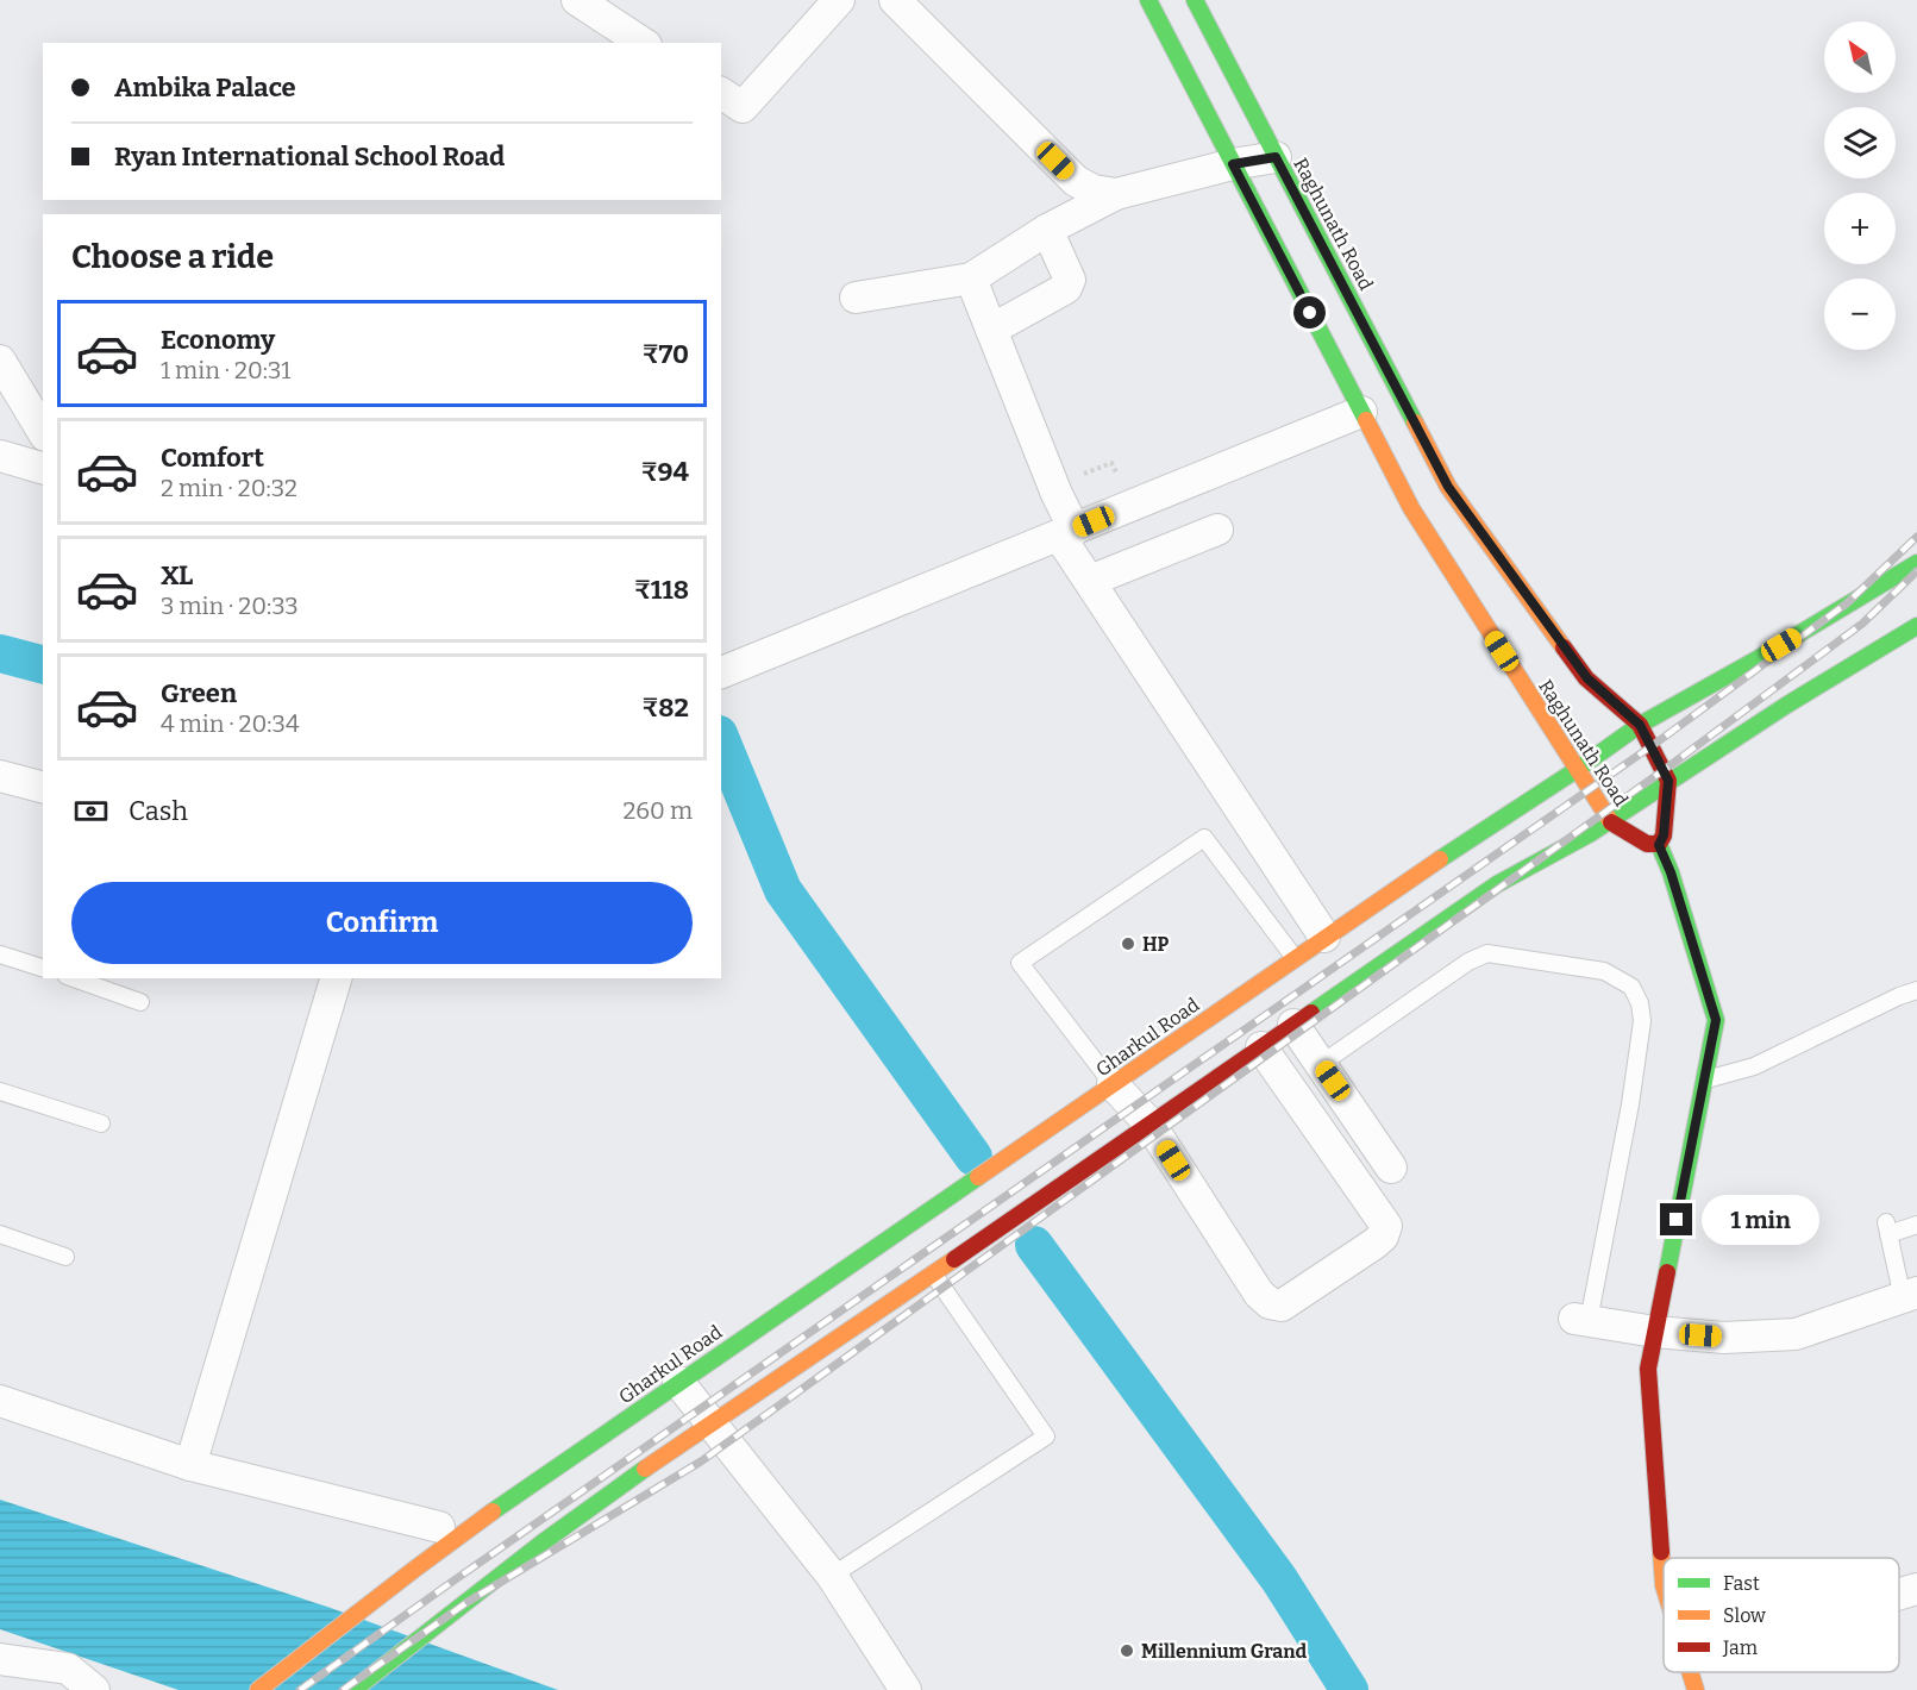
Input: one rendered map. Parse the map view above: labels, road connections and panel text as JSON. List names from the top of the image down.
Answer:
{
  "streets": {
    "main road": ["Raghunath Road", "Gharkul Road"]
  },
  "crossings": [
    ["Raghunath Road", "Gharkul Road"]
  ],
  "places": ["HP", "Millennium Grand"],
  "legend": ["Fast", "Slow", "Jam"],
  "north": "top left",
  "page": {
    "map_buttons": ["+", "−"],
    "banner": ["Ambika Palace", "Ryan International School Road"],
    "heading": "Choose a ride",
    "list": [
      {
        "name": "Economy",
        "note": "1 min · 20:31",
        "value": "₹70"
      },
      {
        "name": "Comfort",
        "note": "2 min · 20:32",
        "value": "₹94"
      },
      {
        "name": "XL",
        "note": "3 min · 20:33",
        "value": "₹118"
      },
      {
        "name": "Green",
        "note": "4 min · 20:34",
        "value": "₹82"
      }
    ],
    "pay": ["Cash", "260 m"],
    "buttons": "Confirm",
    "bubble": "1 min"
  }
}
